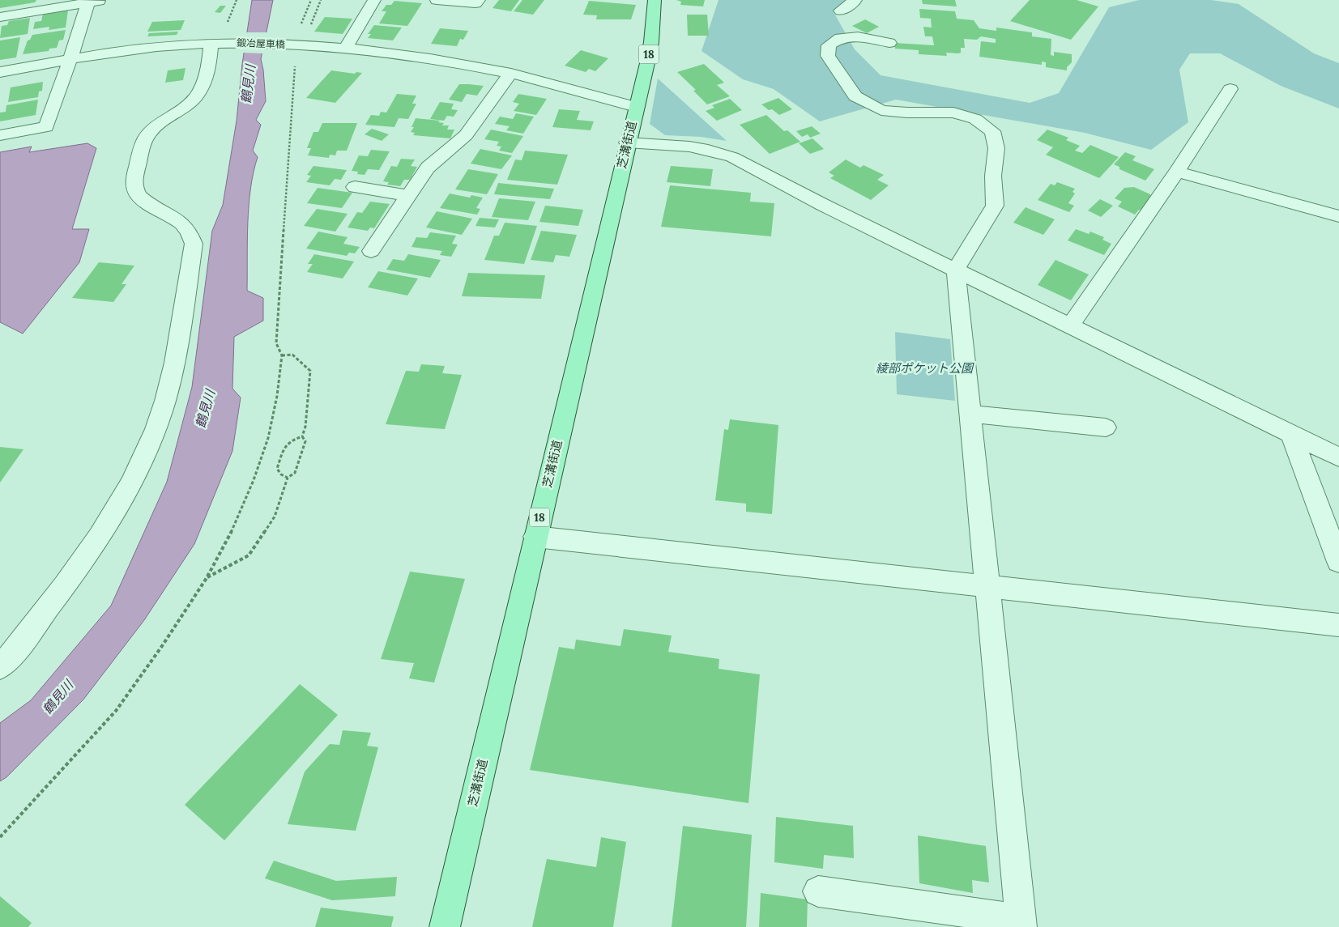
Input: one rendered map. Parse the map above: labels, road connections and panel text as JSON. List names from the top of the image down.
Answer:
{
  "streets": {
    "main road": ["18", "芝溝街道"],
    "street": ["鍛冶屋車橋"]
  },
  "crossings": [
    ["鍛冶屋車橋", "芝溝街道"]
  ],
  "water": ["鶴見川"],
  "parks": ["綾部ポケット公園"]
}
